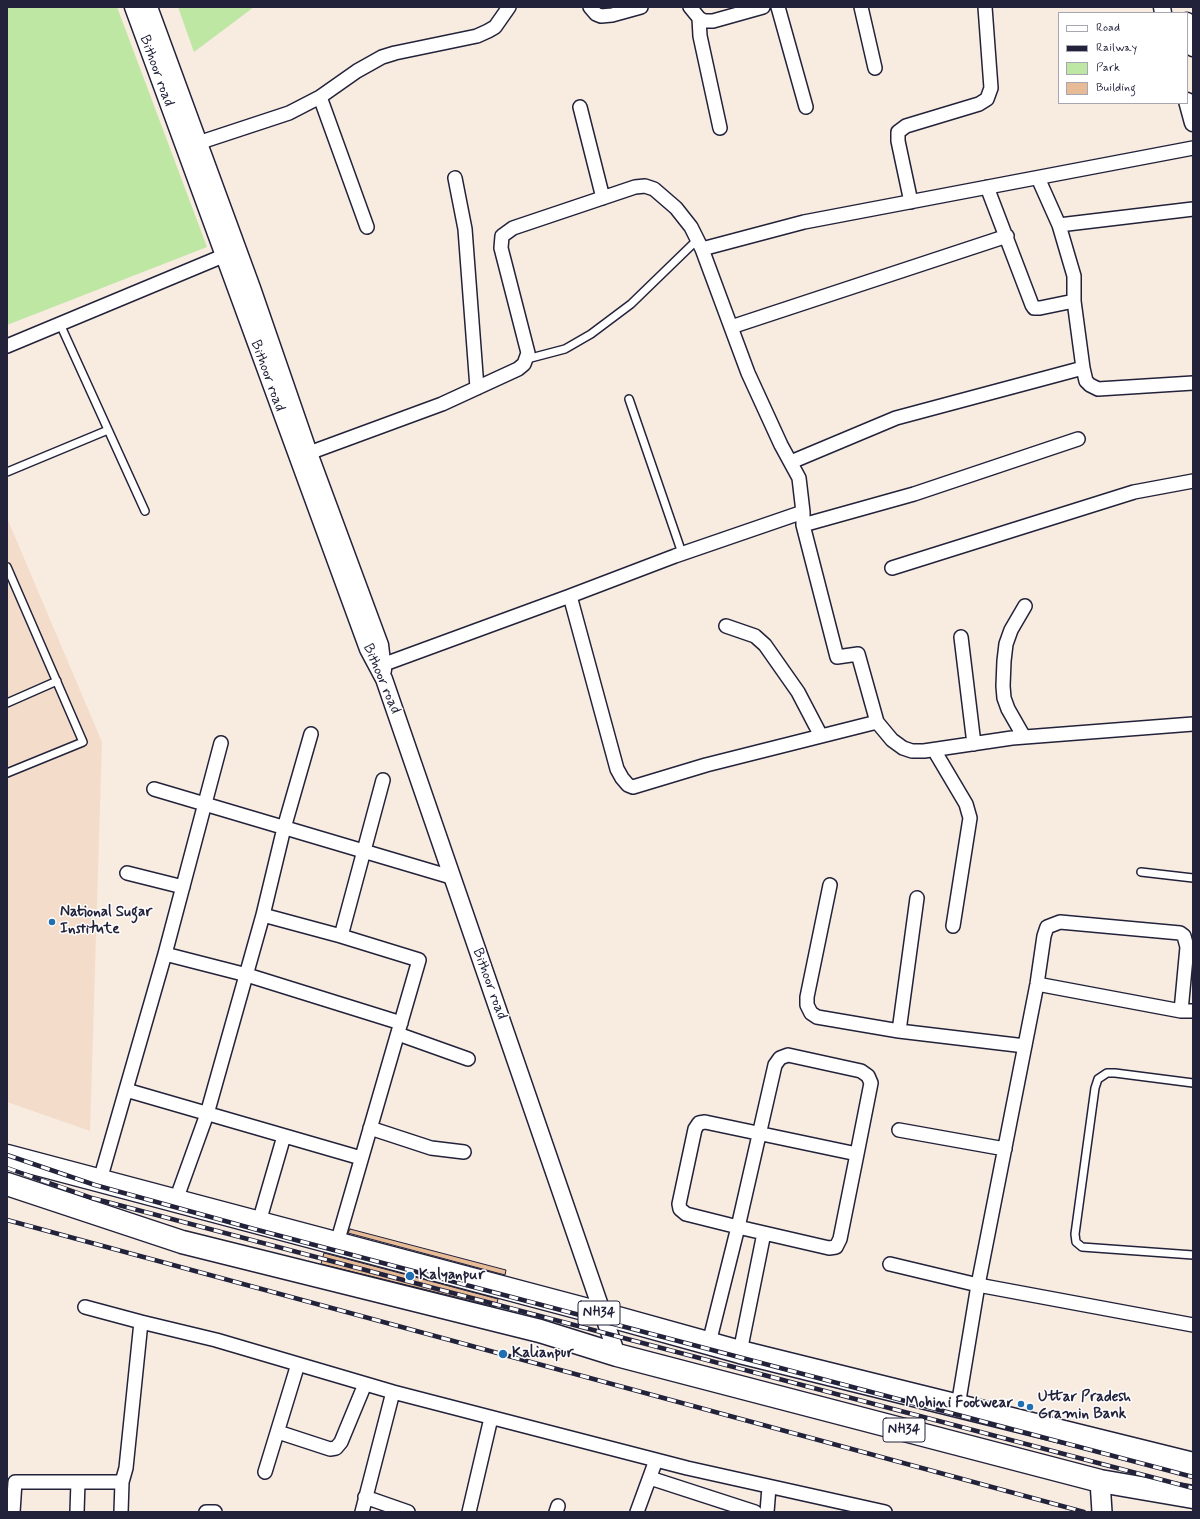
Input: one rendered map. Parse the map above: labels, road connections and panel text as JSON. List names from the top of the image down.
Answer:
{
  "streets": {
    "highway": ["NH34"],
    "street": ["Bithoor road"]
  },
  "crossings": [
    ["Bithoor road", "NH34"]
  ],
  "places": [
    "National Sugar Institute",
    "Kalyanpur",
    "Kalianpur",
    "Mohini Footwear",
    "Uttar Pradesh Gramin Bank"
  ],
  "legend": [
    "Road",
    "Railway",
    "Park",
    "Building"
  ]
}
